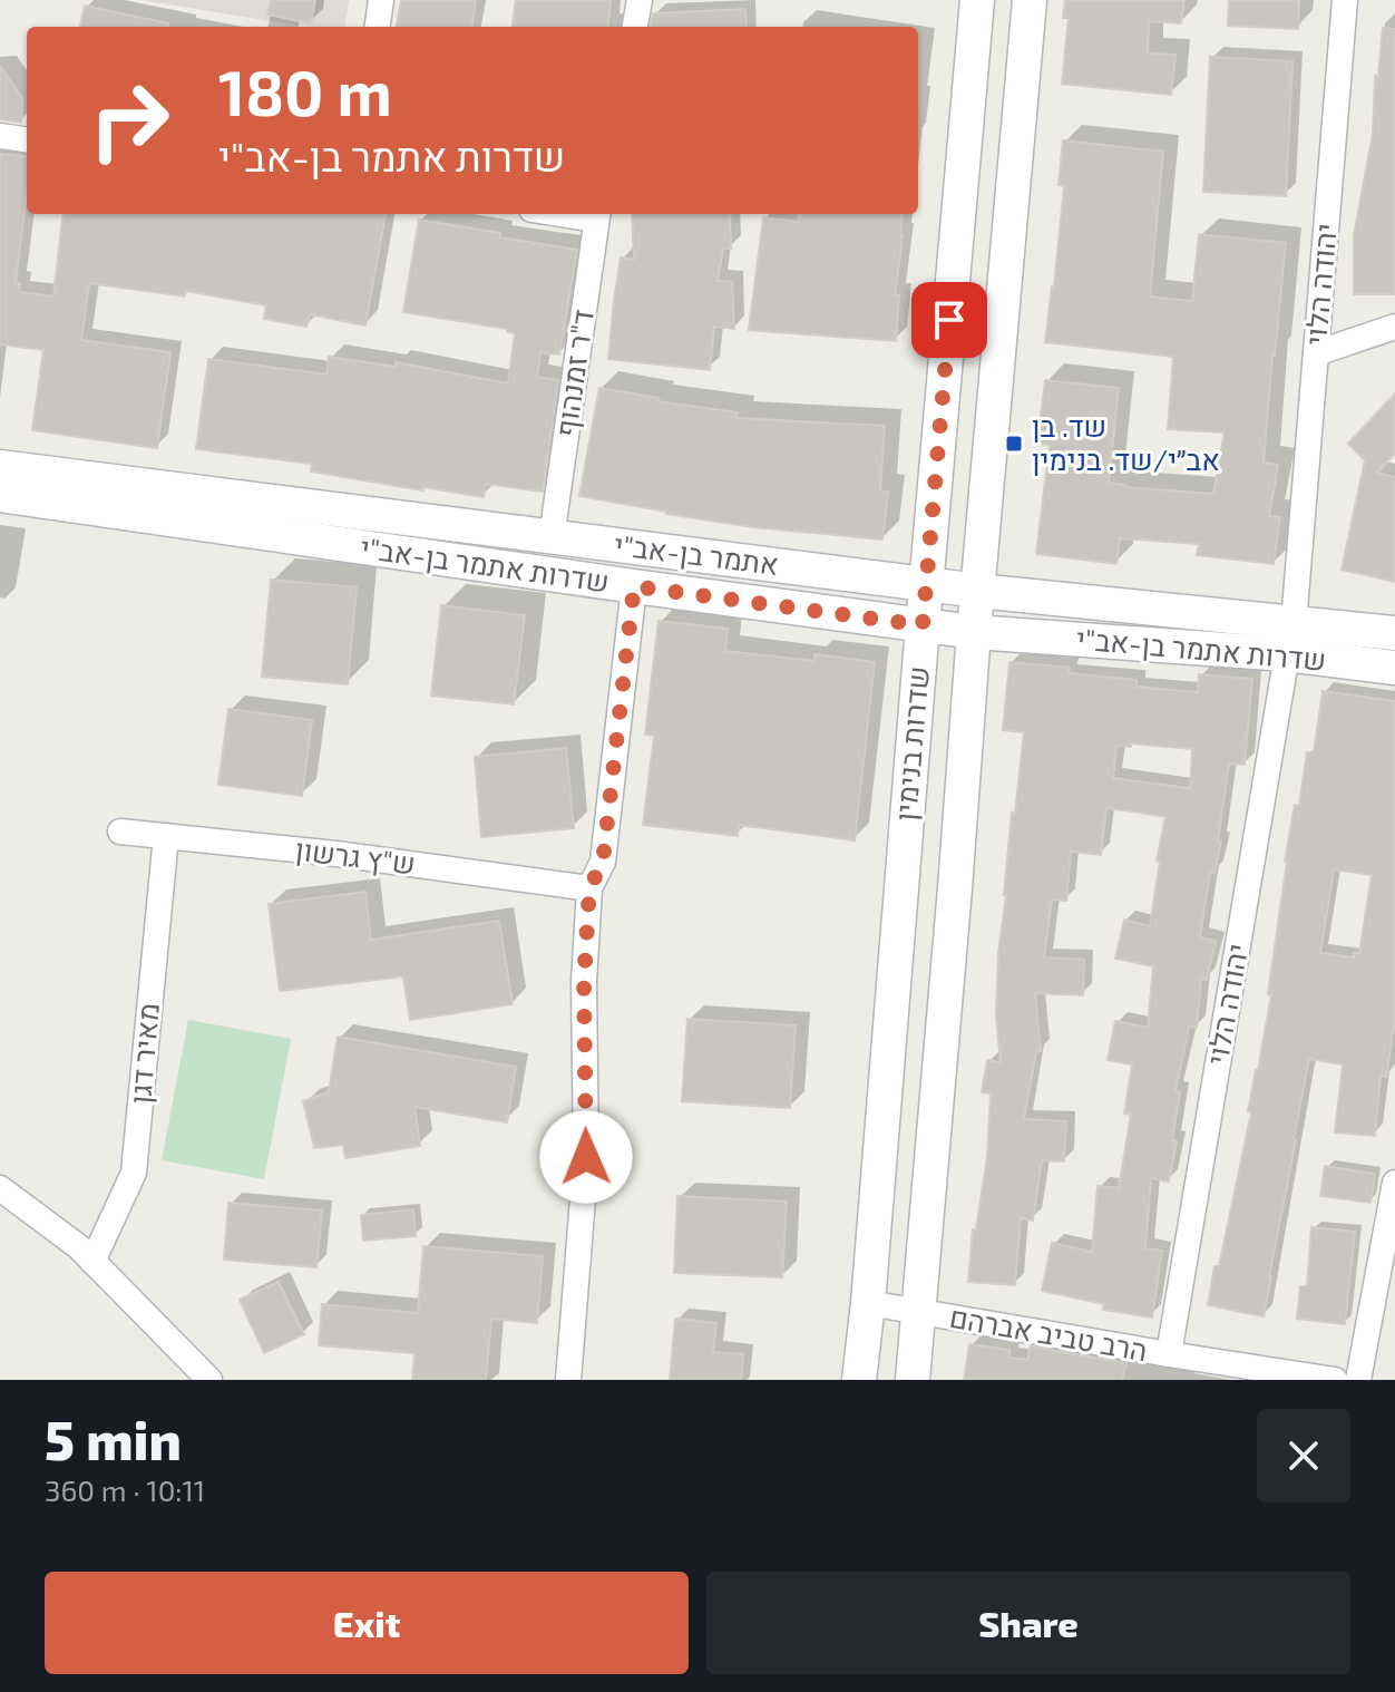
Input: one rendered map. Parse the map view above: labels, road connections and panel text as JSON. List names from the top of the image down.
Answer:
{
  "streets": {
    "main road": ["אתמר בן-אב\"י", "שדרות אתמר בן-אב\"י", "שדרות בנימין"],
    "street": [
      "יהודה הלוי",
      "ד\"ר זמנהוף",
      "ש\"ץ גרשון",
      "מאיר דגן",
      "הרב טביב אברהם"
    ]
  },
  "crossings": [
    ["יהודה הלוי", "אתמר בן-אב\"י"],
    ["יהודה הלוי", "שדרות אתמר בן-אב\"י"],
    ["יהודה הלוי", "הרב טביב אברהם"],
    ["ד\"ר זמנהוף", "אתמר בן-אב\"י"],
    ["אתמר בן-אב\"י", "שדרות אתמר בן-אב\"י"],
    ["אתמר בן-אב\"י", "שדרות בנימין"],
    ["שדרות אתמר בן-אב\"י", "שדרות בנימין"],
    ["שדרות בנימין", "הרב טביב אברהם"],
    ["ש\"ץ גרשון", "מאיר דגן"]
  ],
  "places": {
    "transit": ["שד. בן אב״י/שד. בנימין"]
  },
  "page": {
    "turn": ["180 m", "שדרות אתמר בן-אב\"י"],
    "heading": ["5 min", "360 m · 10:11"],
    "buttons": ["Exit", "Share"]
  }
}
